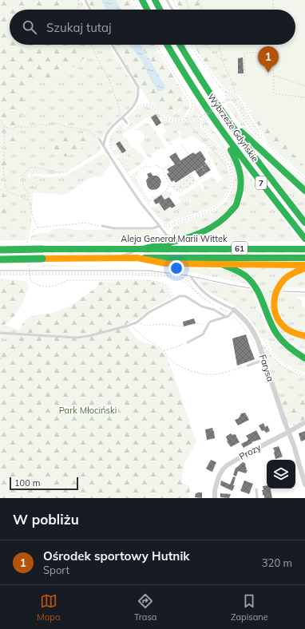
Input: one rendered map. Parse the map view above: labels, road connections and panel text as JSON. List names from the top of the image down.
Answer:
{
  "streets": {
    "main road": [
      "Wybrzeże Gdyńskie",
      "7",
      "Aleja Generał Marii Wittek",
      "61"
    ],
    "street": ["Farysa", "Prozy"]
  },
  "crossings": [
    ["Farysa", "Prozy"]
  ],
  "parks": ["Park Młociński"],
  "scale_bar": "100 m",
  "page": {
    "search": "Szukaj tutaj",
    "pins": "1",
    "scale": "100 m",
    "heading": "W pobliżu",
    "list": [
      {
        "mark": "1",
        "name": "Ośrodek sportowy Hutnik",
        "note": "Sport",
        "value": "320 m"
      }
    ],
    "nav": ["Mapa", "Trasa", "Zapisane"]
  }
}
